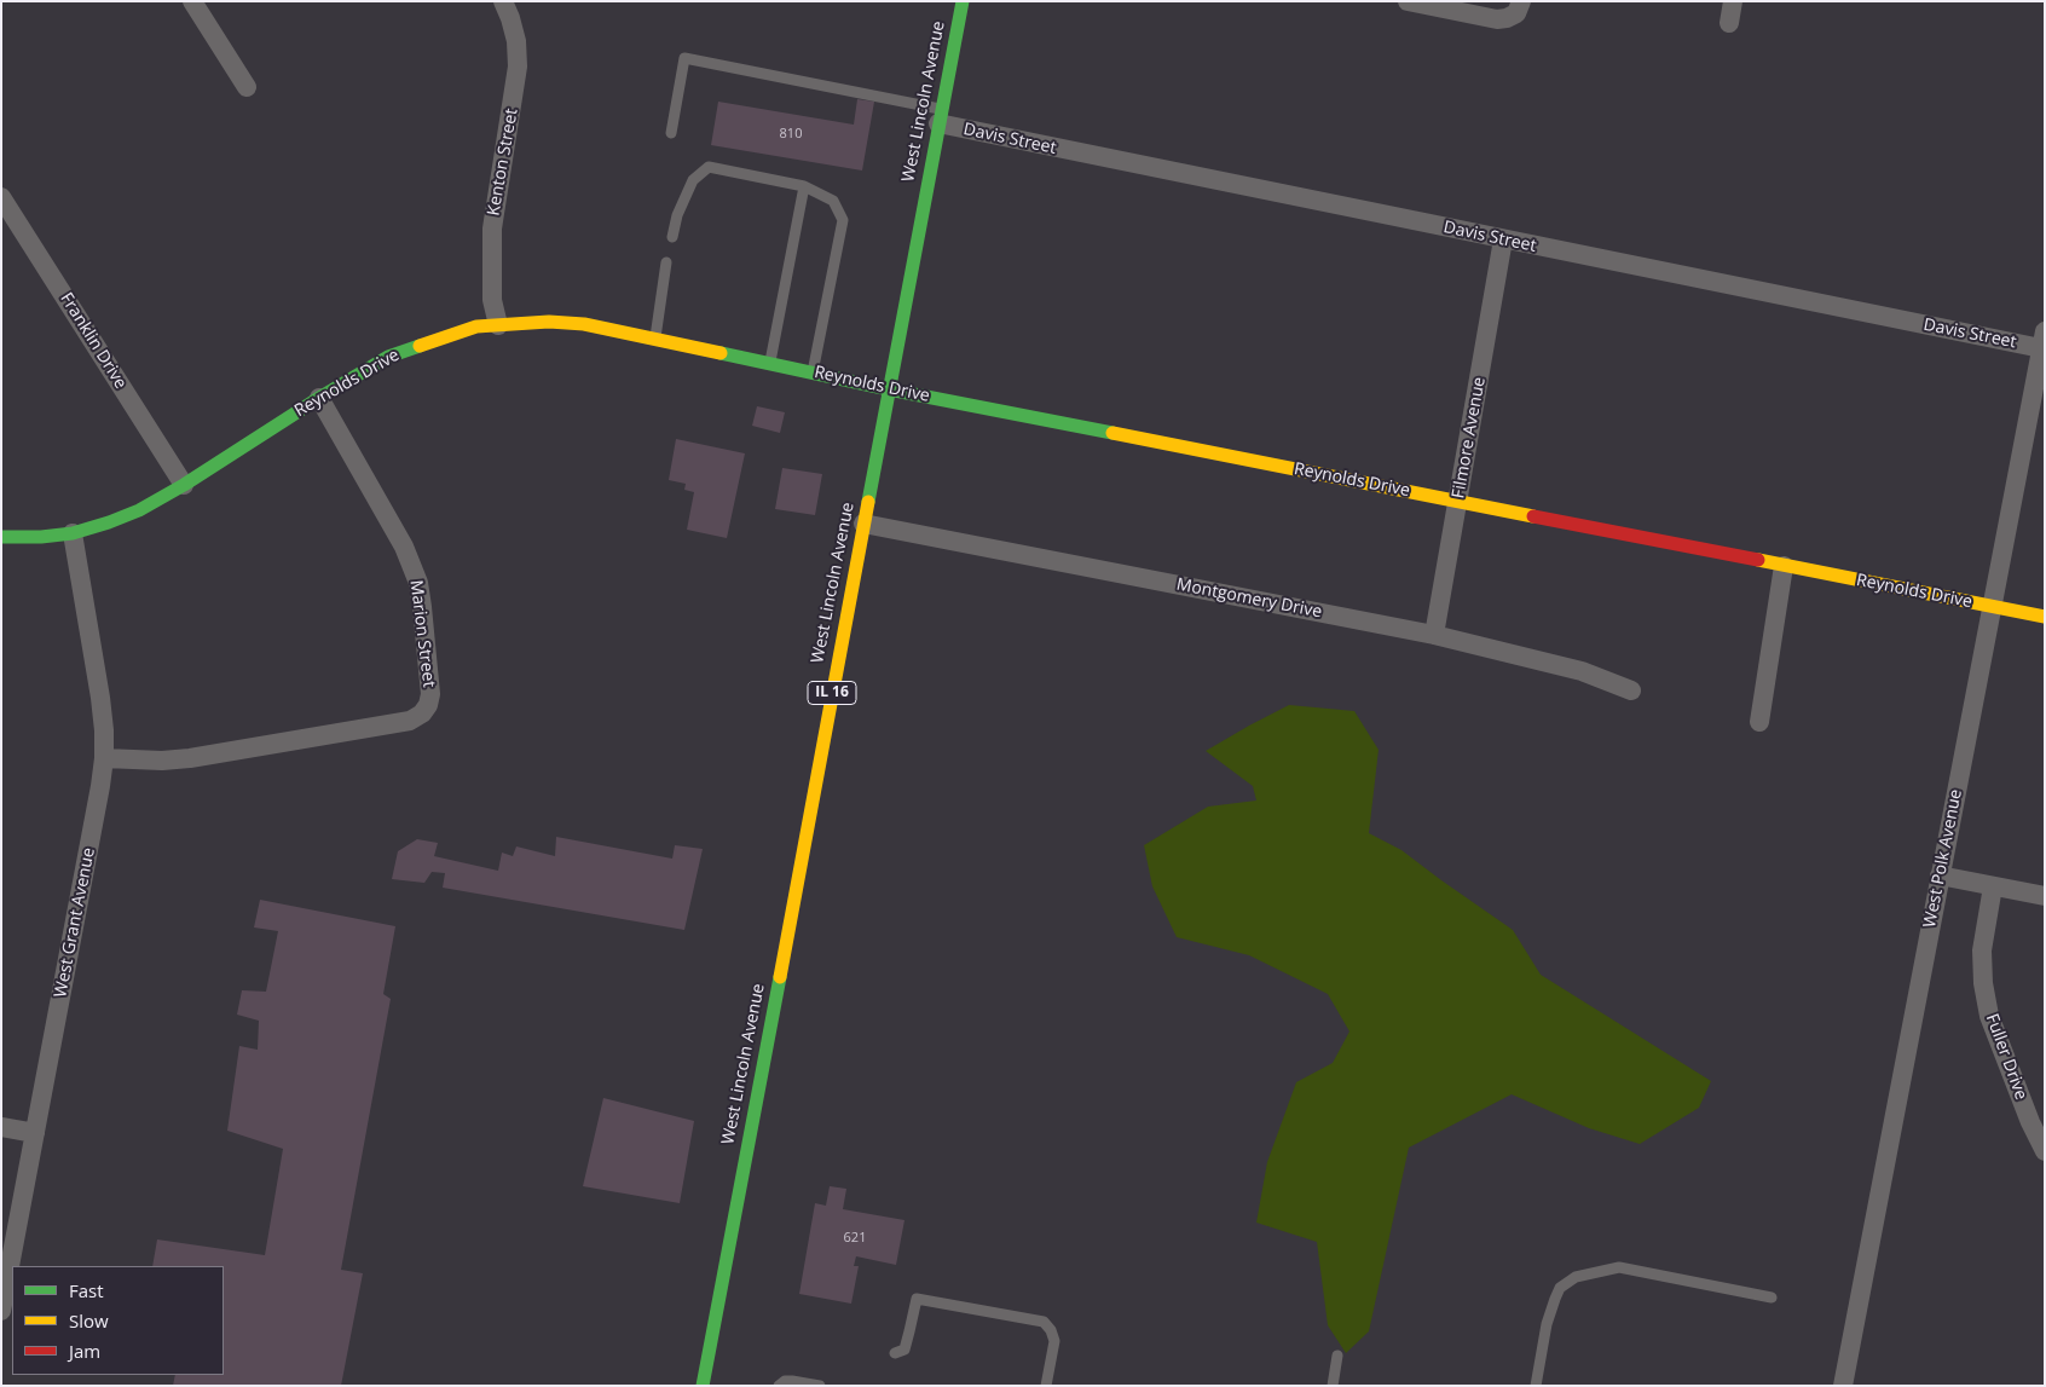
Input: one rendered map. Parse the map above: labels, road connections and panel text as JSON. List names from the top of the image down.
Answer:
{
  "streets": {
    "street": [
      "West Lincoln Avenue",
      "Davis Street",
      "Kenton Street",
      "Franklin Drive",
      "Reynolds Drive",
      "Filmore Avenue",
      "Montgomery Drive",
      "Marion Street",
      "IL 16",
      "West Polk Avenue",
      "West Grant Avenue",
      "Fuller Drive"
    ]
  },
  "crossings": [
    ["West Lincoln Avenue", "Davis Street"],
    ["West Lincoln Avenue", "Reynolds Drive"],
    ["West Lincoln Avenue", "Montgomery Drive"],
    ["Davis Street", "Filmore Avenue"],
    ["Davis Street", "West Polk Avenue"],
    ["Kenton Street", "Reynolds Drive"],
    ["Franklin Drive", "Reynolds Drive"],
    ["Reynolds Drive", "Filmore Avenue"],
    ["Reynolds Drive", "Marion Street"],
    ["Reynolds Drive", "West Polk Avenue"],
    ["Reynolds Drive", "West Grant Avenue"],
    ["Filmore Avenue", "Montgomery Drive"],
    ["Marion Street", "West Grant Avenue"]
  ],
  "house_numbers": ["810", "621"],
  "legend": ["Fast", "Slow", "Jam"]
}
